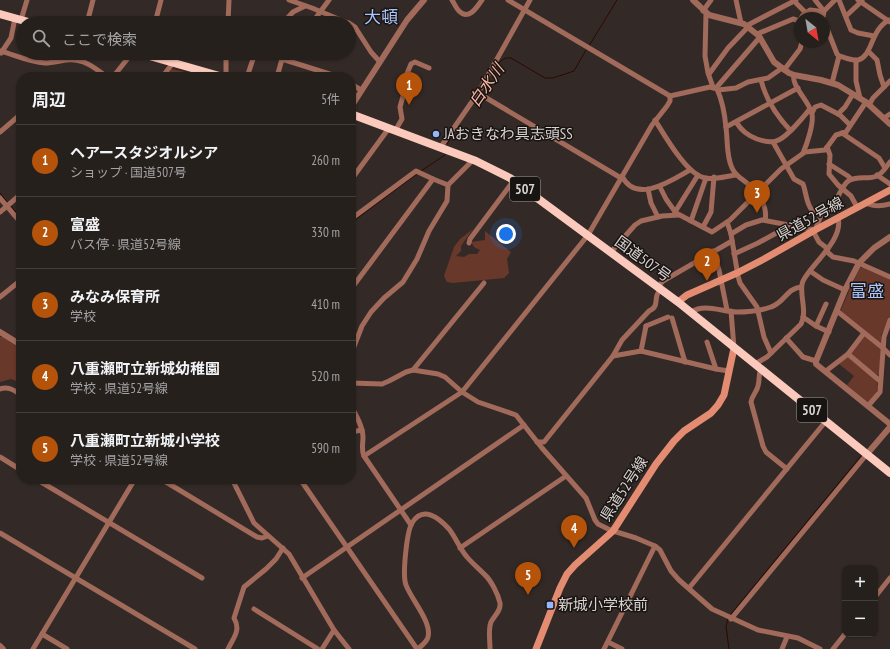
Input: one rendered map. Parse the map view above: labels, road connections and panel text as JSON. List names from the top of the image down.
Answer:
{
  "streets": {
    "highway": ["507", "国道507号"],
    "main road": ["県道52号線"]
  },
  "crossings": [
    ["県道52号線", "国道507号"]
  ],
  "districts": ["大頓", "富盛"],
  "water": ["白水川"],
  "places": {
    "other": ["JAおきなわ具志頭SS"],
    "transit": ["新城小学校前"]
  },
  "north": "bottom right",
  "page": {
    "search": "ここで検索",
    "pins": [
      "1",
      "3",
      "2",
      "4",
      "5"
    ],
    "heading": ["周辺", "5件"],
    "list": [
      {
        "mark": "1",
        "name": "ヘアースタジオルシア",
        "note": "ショップ · 国道507号",
        "value": "260 m"
      },
      {
        "mark": "2",
        "name": "富盛",
        "note": "バス停 · 県道52号線",
        "value": "330 m"
      },
      {
        "mark": "3",
        "name": "みなみ保育所",
        "note": "学校",
        "value": "410 m"
      },
      {
        "mark": "4",
        "name": "八重瀬町立新城幼稚園",
        "note": "学校 · 県道52号線",
        "value": "520 m"
      },
      {
        "mark": "5",
        "name": "八重瀬町立新城小学校",
        "note": "学校 · 県道52号線",
        "value": "590 m"
      }
    ],
    "map_buttons": ["+", "−"]
  }
}
